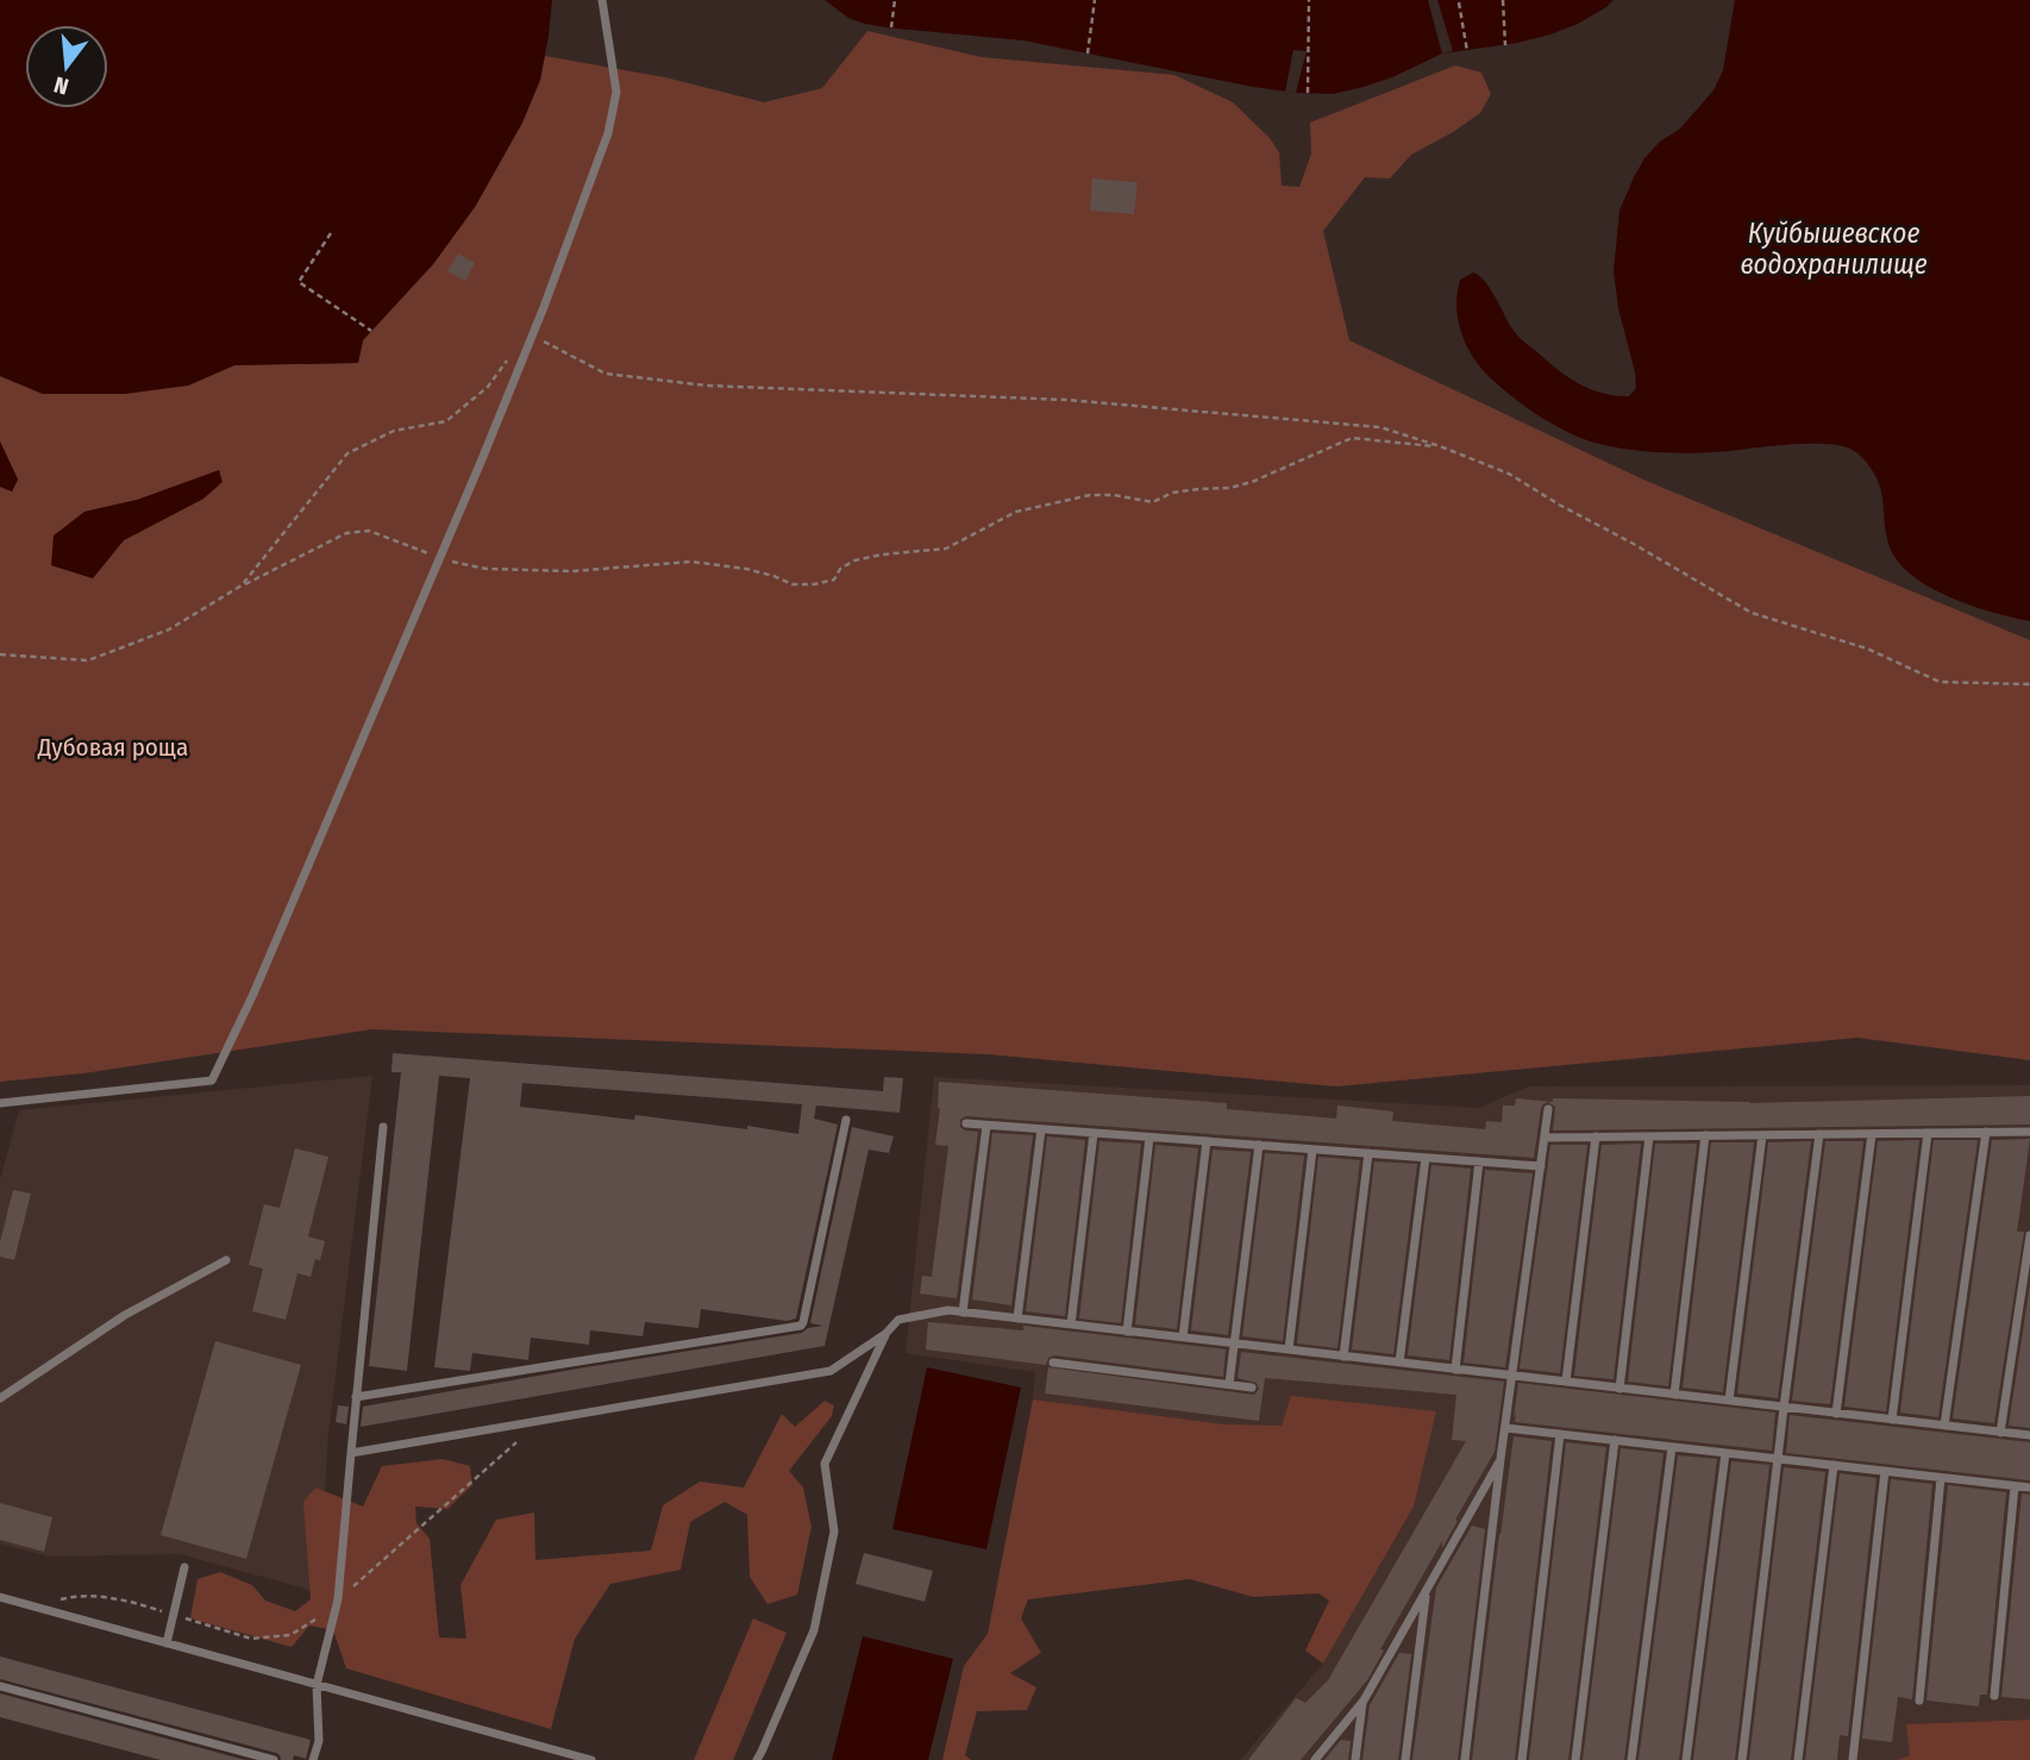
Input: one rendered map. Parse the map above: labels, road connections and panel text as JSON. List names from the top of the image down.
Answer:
{
  "water": ["Куйбышевское водохранилище"],
  "parks": ["Дубовая роща"],
  "north": "bottom"
}
